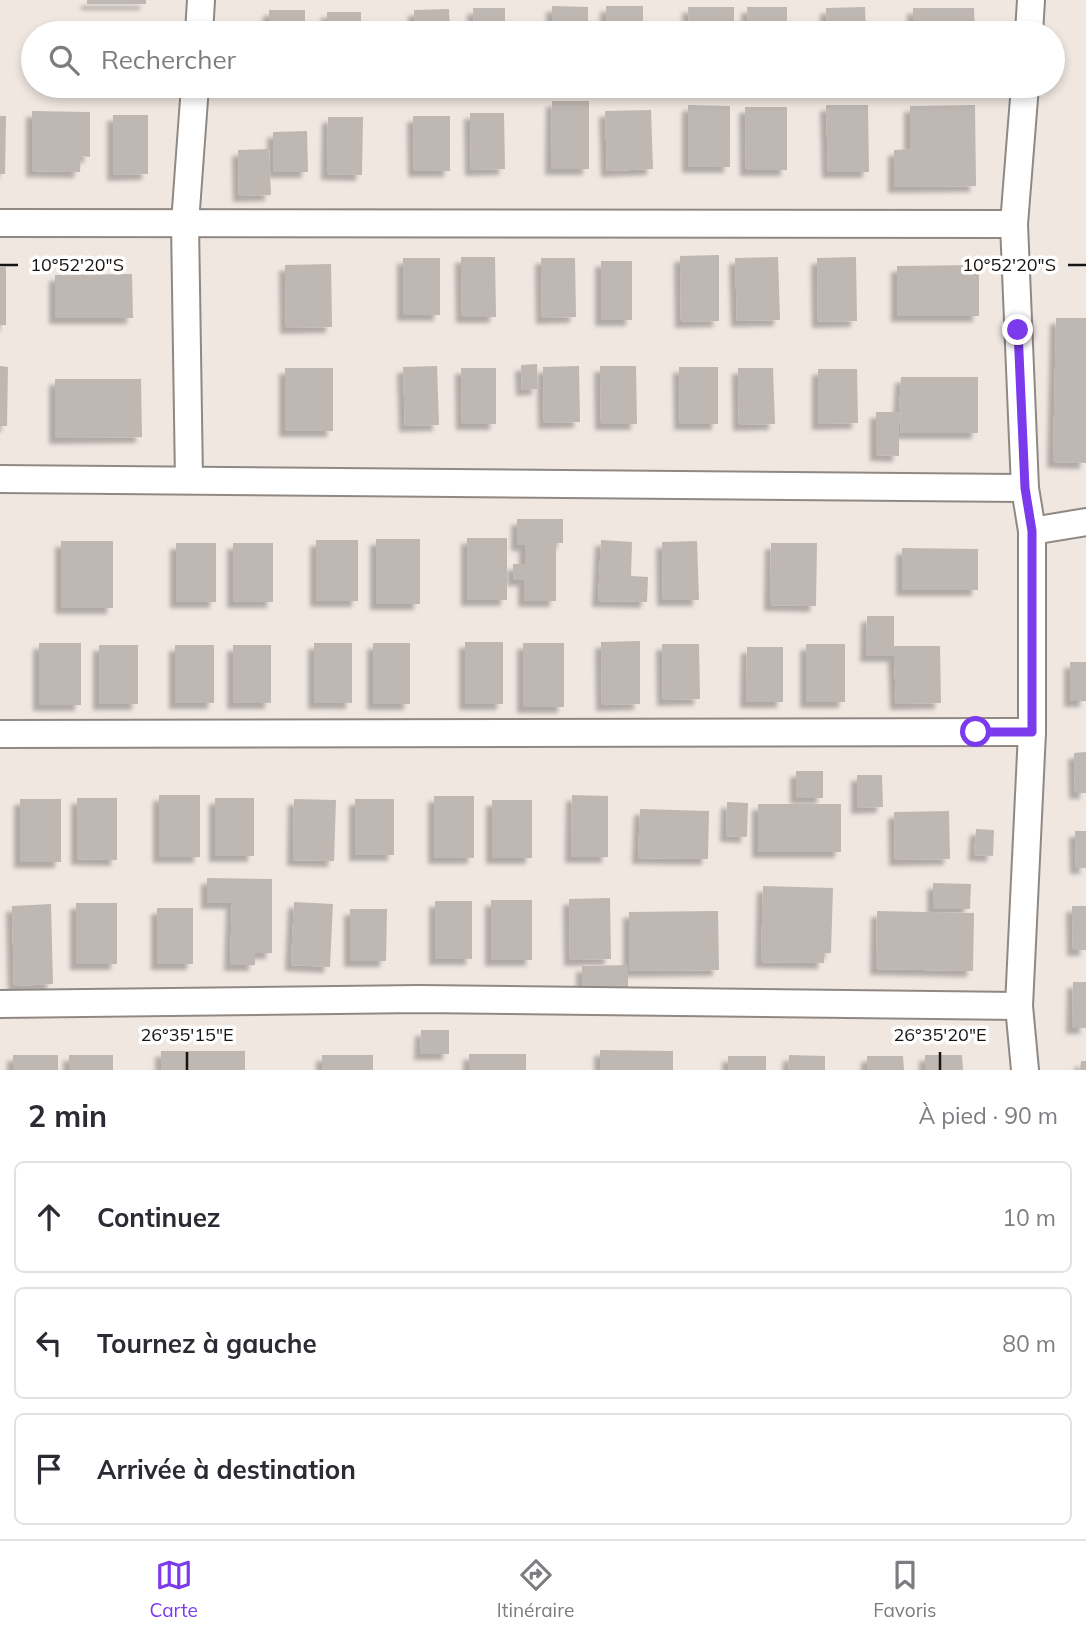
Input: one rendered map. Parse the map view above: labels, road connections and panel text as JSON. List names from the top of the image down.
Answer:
{
  "page": {
    "search": "Rechercher",
    "heading": ["2 min", "À pied · 90 m"],
    "list": [
      ["Continuez", "10 m"],
      ["Tournez à gauche", "80 m"],
      "Arrivée à destination"
    ],
    "nav": ["Carte", "Itinéraire", "Favoris"]
  },
  "coordinates": ["10°52'20\"S", "26°35'15\"E", "26°35'20\"E"]
}
